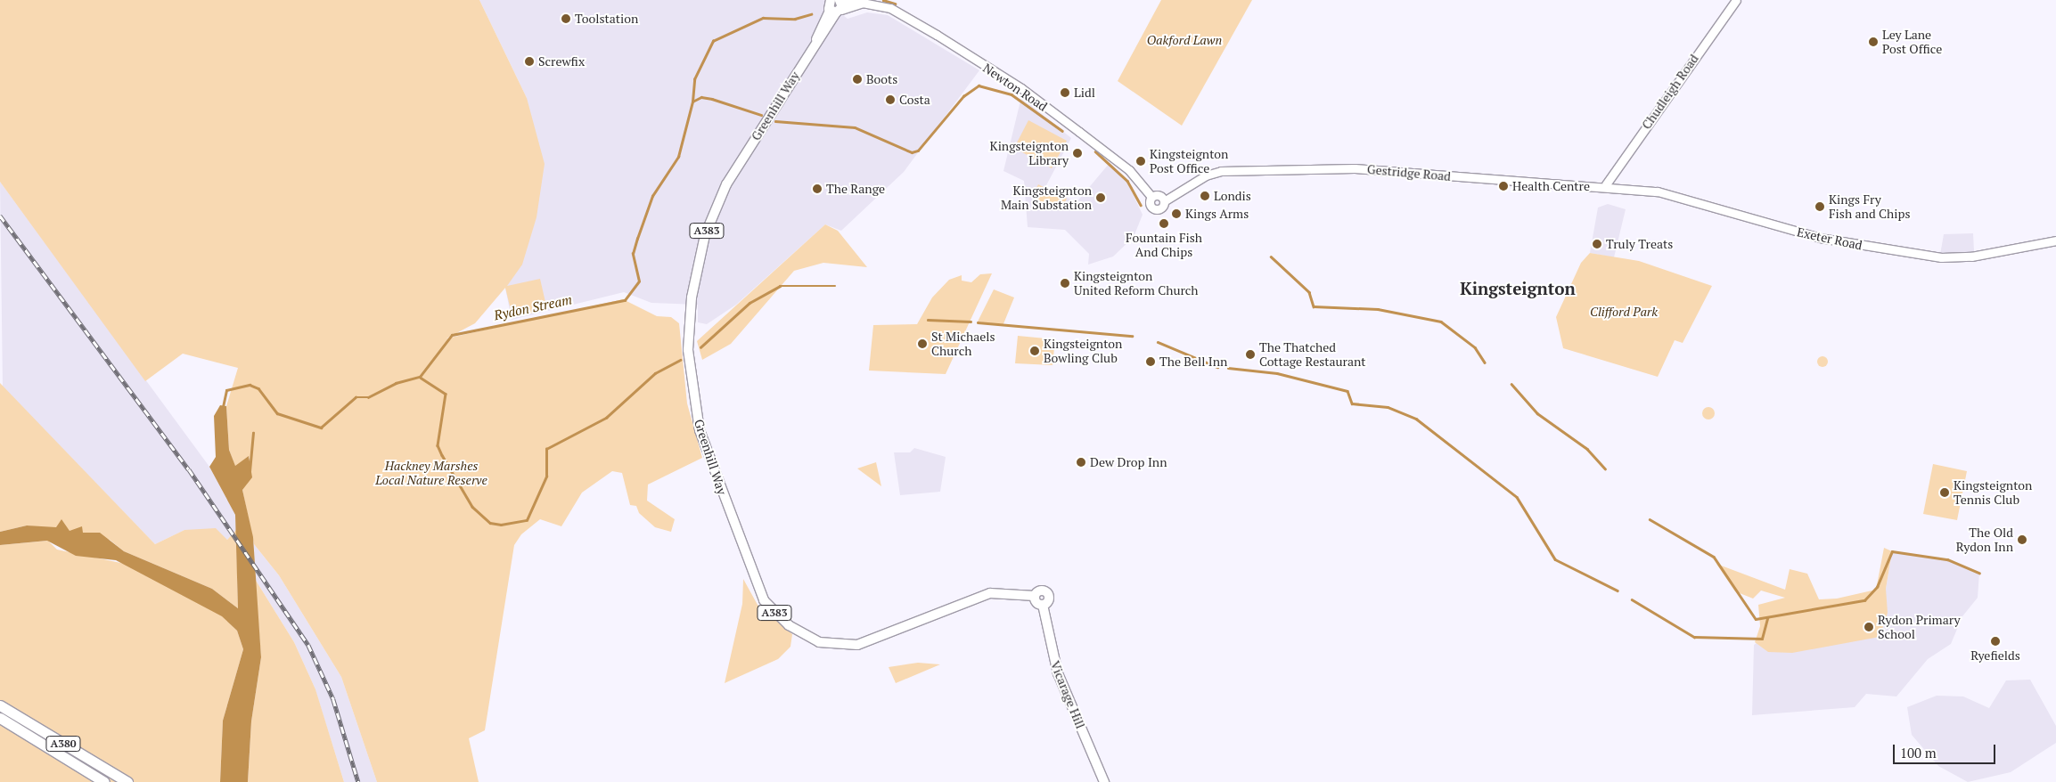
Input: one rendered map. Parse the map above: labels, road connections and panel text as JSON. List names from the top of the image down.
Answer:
{
  "streets": {
    "highway": ["A380"],
    "main road": [
      "Newton Road",
      "Chudleigh Road",
      "Greenhill Way",
      "Gestridge Road",
      "A383",
      "Exeter Road",
      "Vicarage Hill"
    ]
  },
  "crossings": [
    ["Newton Road", "Greenhill Way"],
    ["Chudleigh Road", "Gestridge Road"],
    ["Chudleigh Road", "Exeter Road"],
    ["Greenhill Way", "Vicarage Hill"],
    ["Gestridge Road", "Exeter Road"]
  ],
  "districts": ["Kingsteignton"],
  "water": ["Rydon Stream"],
  "parks": ["Oakford Lawn", "Clifford Park", "Hackney Marshes Local Nature Reserve"],
  "places": [
    "Toolstation",
    "Ley Lane Post Office",
    "Screwfix",
    "Boots",
    "Lidl",
    "Costa",
    "Kingsteignton Library",
    "Kingsteignton Post Office",
    "Health Centre",
    "The Range",
    "Londis",
    "Kingsteignton Main Substation",
    "Kings Fry Fish and Chips",
    "Kings Arms",
    "Fountain Fish And Chips",
    "Truly Treats",
    "Kingsteignton United Reform Church",
    "St Michaels Church",
    "Kingsteignton Bowling Club",
    "The Thatched Cottage Restaurant",
    "The Bell Inn",
    "Dew Drop Inn",
    "Kingsteignton Tennis Club",
    "The Old Rydon Inn",
    "Rydon Primary School",
    "Ryefields"
  ],
  "scale_bar": "100 m"
}
